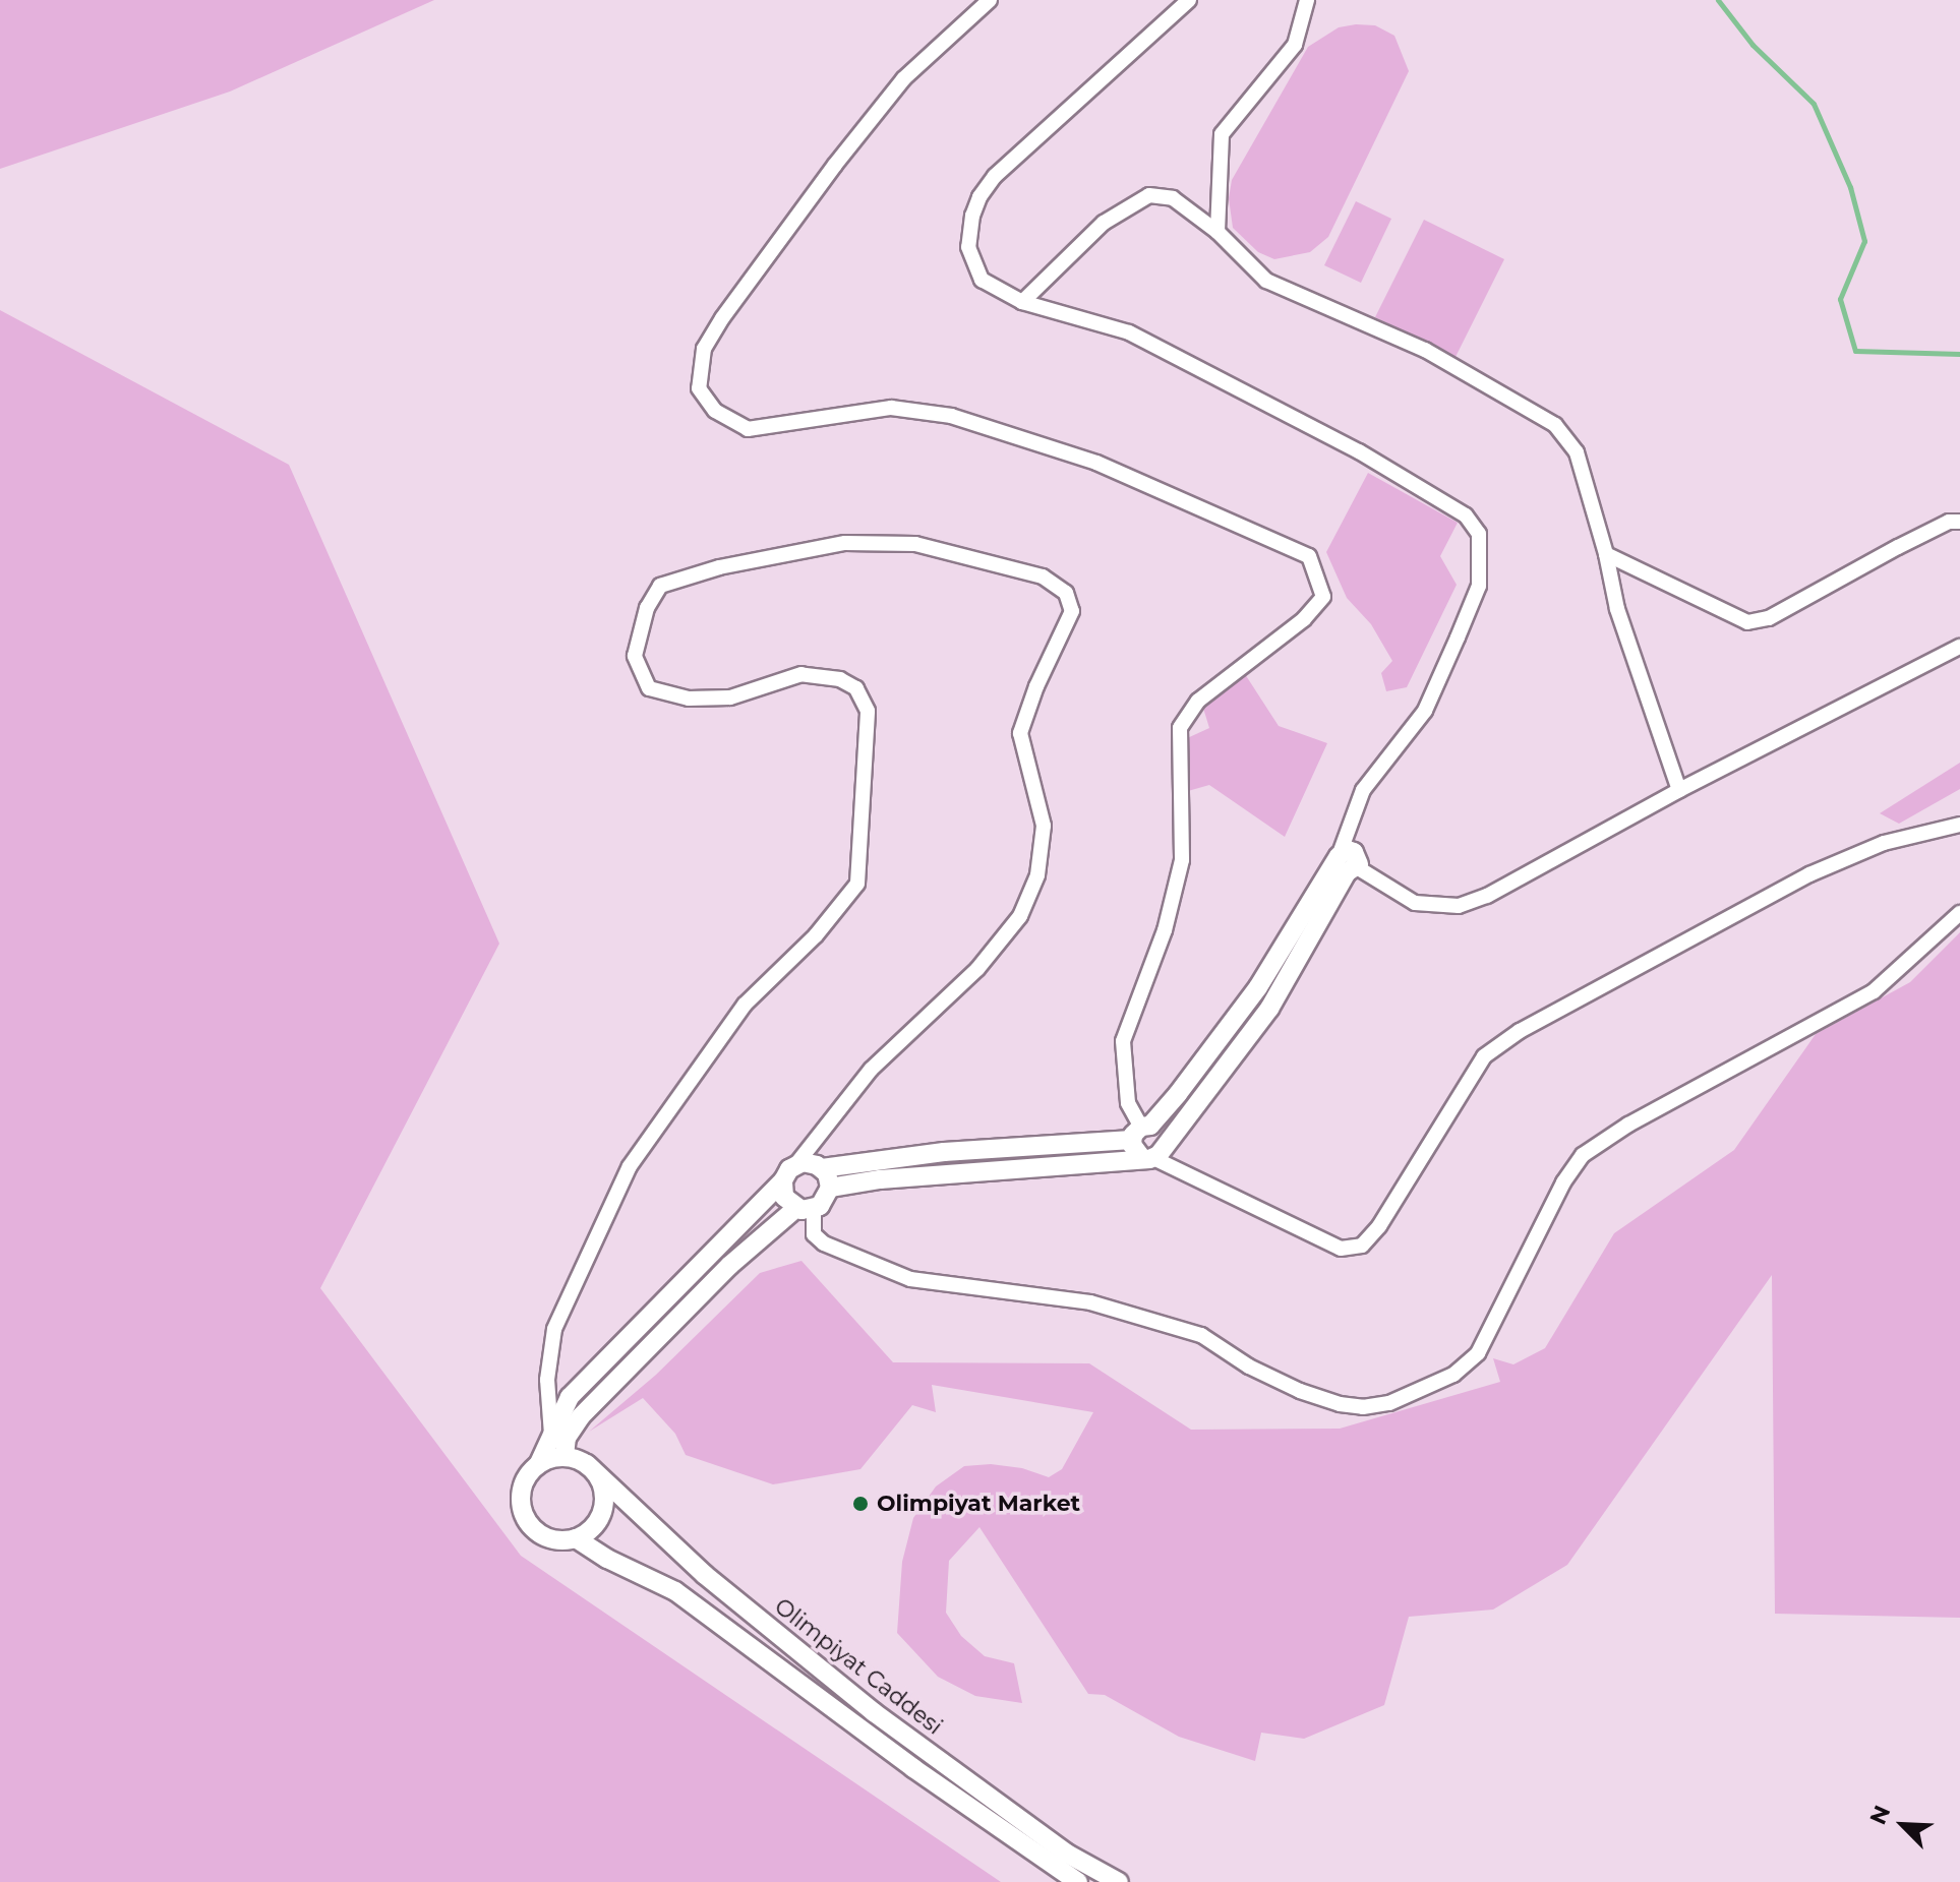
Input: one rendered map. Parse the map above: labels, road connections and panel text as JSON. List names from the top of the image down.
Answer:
{
  "streets": {
    "street": ["Olimpiyat Caddesi"]
  },
  "places": ["Olimpiyat Market"],
  "north": "top left"
}
